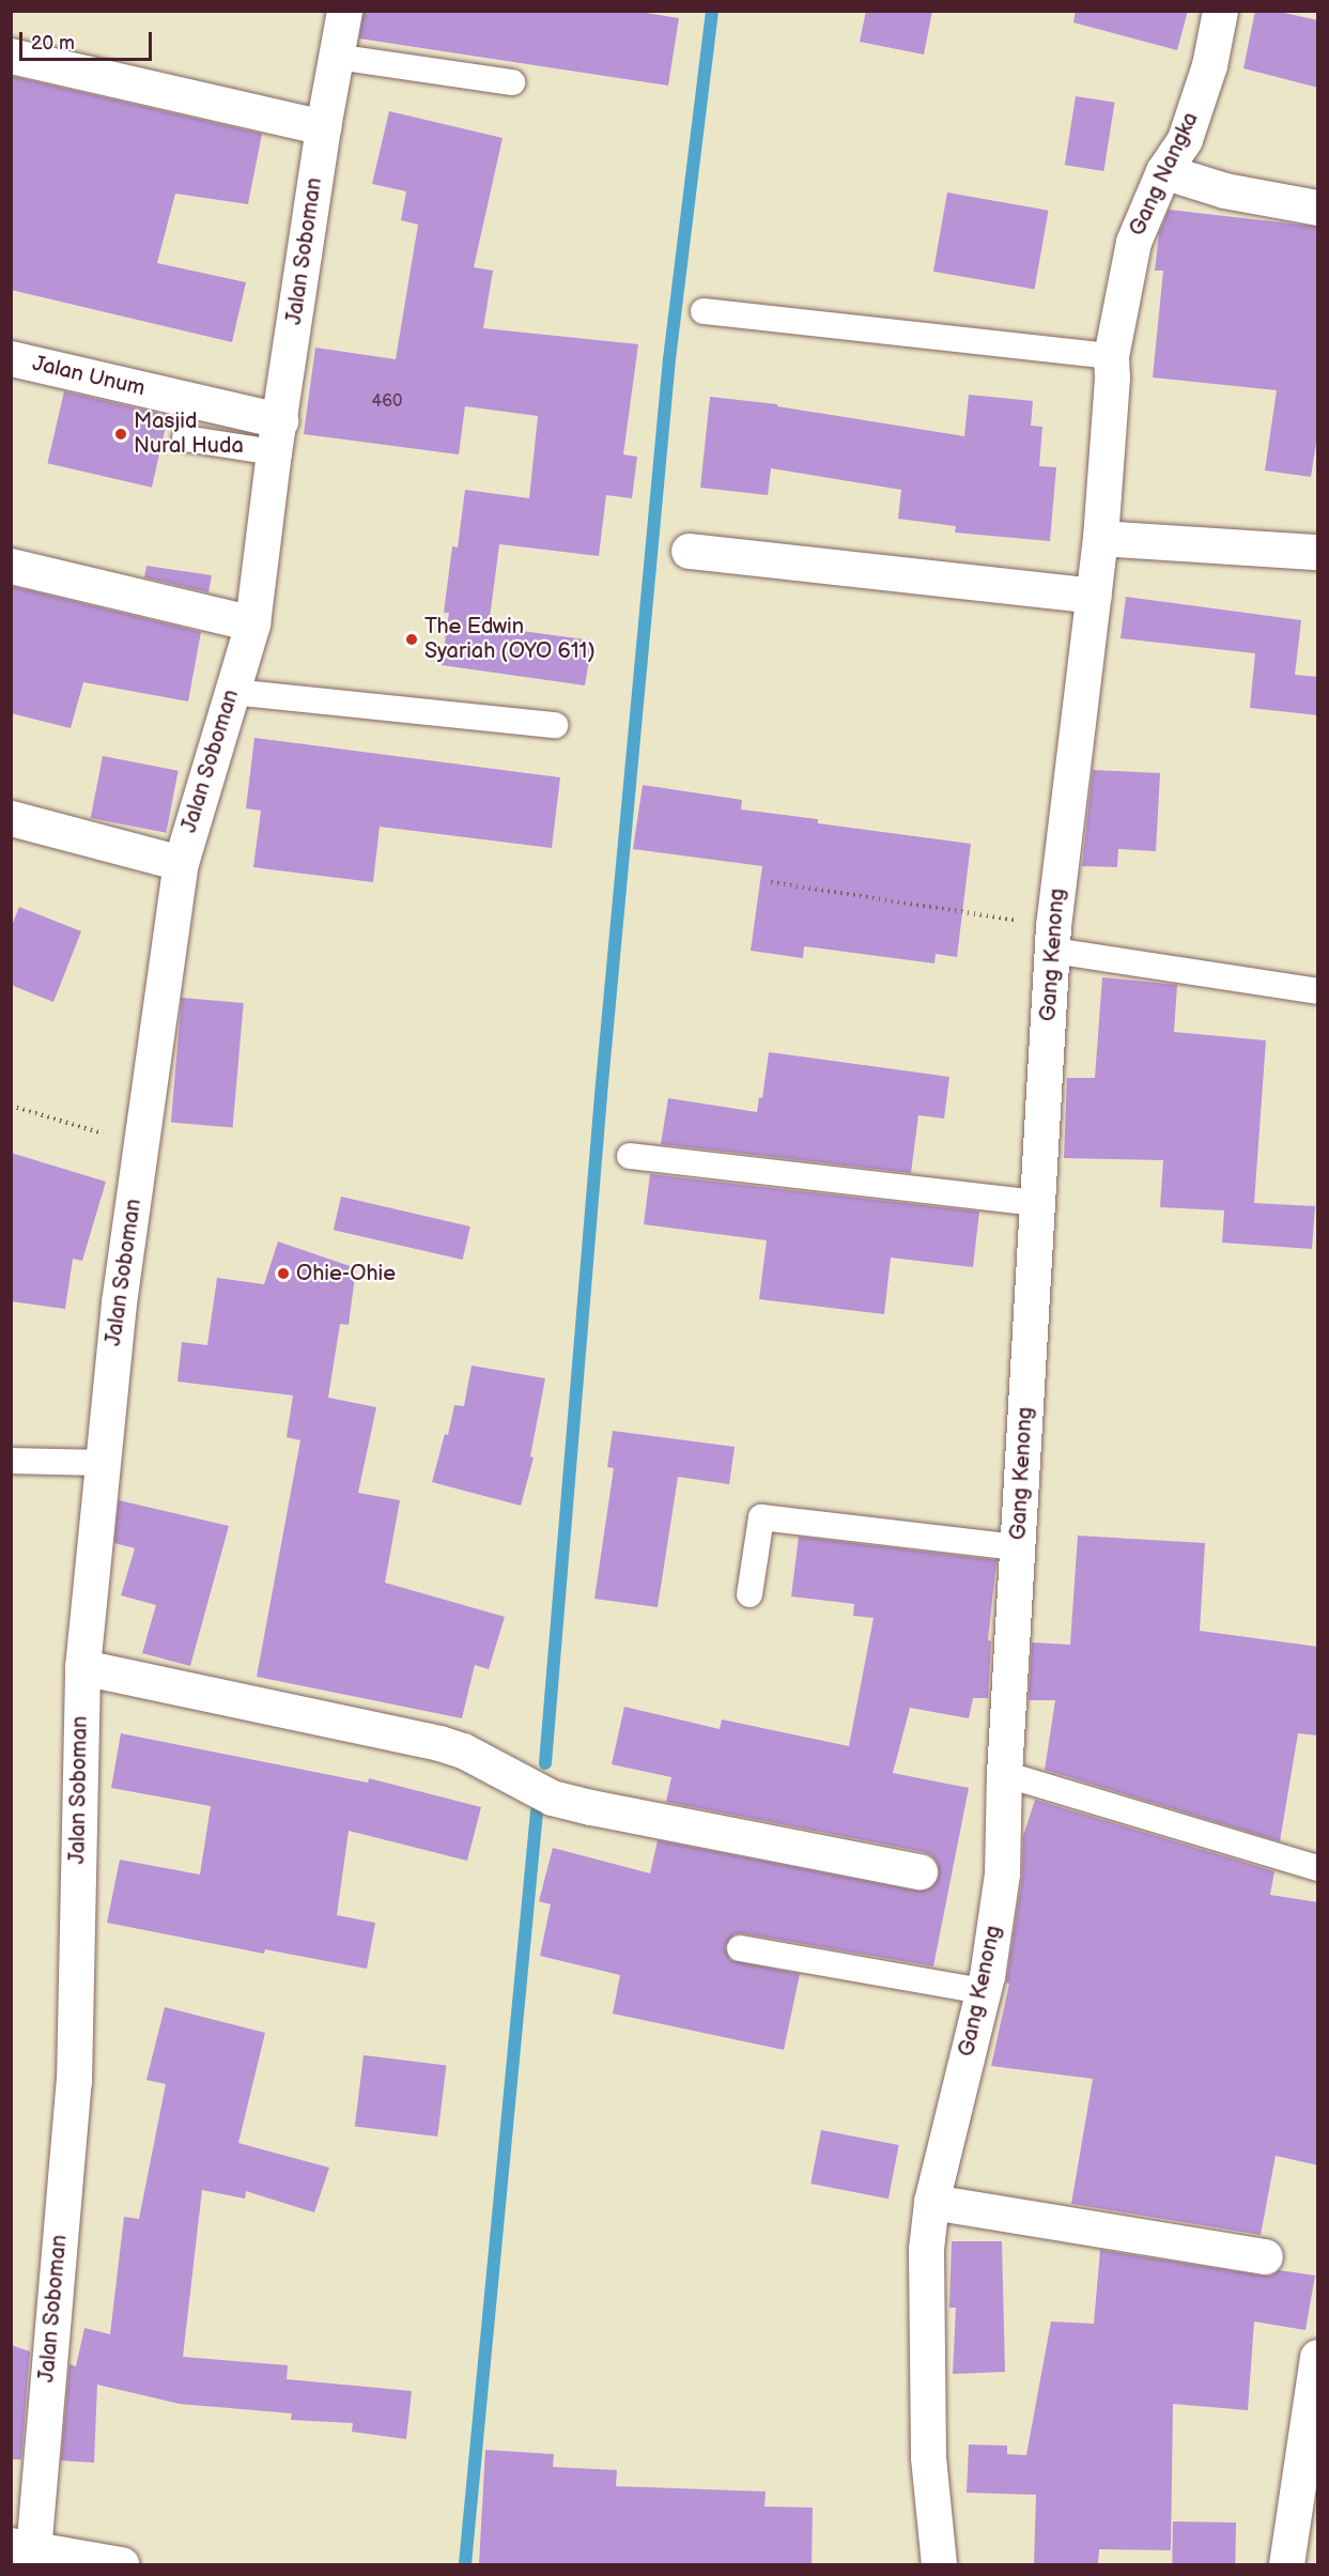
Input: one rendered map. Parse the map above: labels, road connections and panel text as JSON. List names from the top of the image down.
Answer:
{
  "streets": {
    "street": [
      "Gang Nangka",
      "Jalan Soboman",
      "Jalan Unum",
      "Gang Kenong"
    ]
  },
  "crossings": [
    ["Gang Nangka", "Gang Kenong"],
    ["Jalan Soboman", "Jalan Unum"]
  ],
  "places": ["Masjid Nural Huda", "The Edwin Syariah (OYO 611)", "Ohie-Ohie"],
  "house_numbers": ["460"],
  "scale_bar": "20 m"
}
